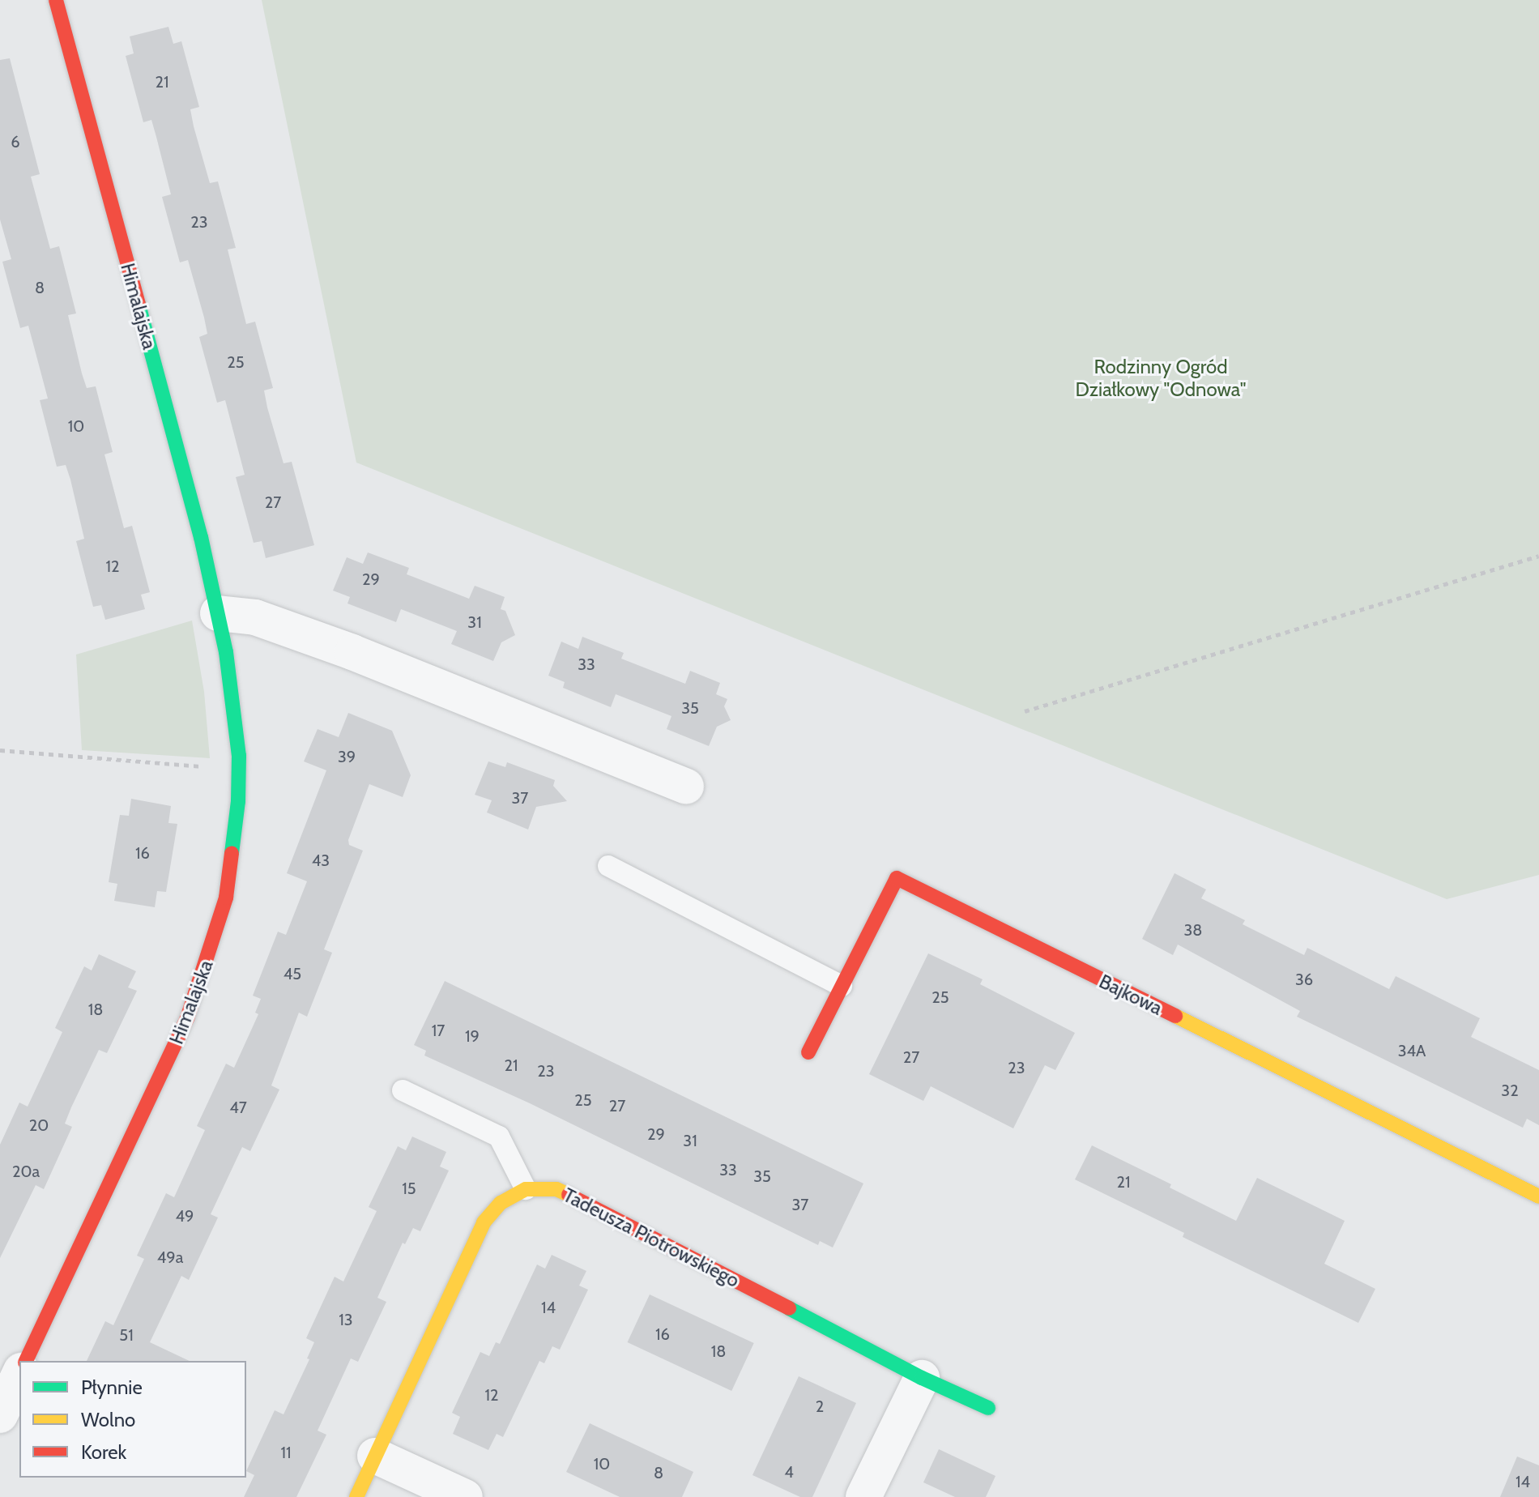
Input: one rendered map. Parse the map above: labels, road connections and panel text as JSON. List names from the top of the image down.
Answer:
{
  "streets": {
    "street": ["Himalajska", "Bajkowa", "Tadeusza Piotrowskiego"]
  },
  "parks": ["Rodzinny Ogród Działkowy \"Odnowa\""],
  "house_numbers": [
    "21",
    "6",
    "23",
    "8",
    "25",
    "10",
    "27",
    "12",
    "29",
    "31",
    "33",
    "35",
    "39",
    "37",
    "16",
    "43",
    "38",
    "45",
    "36",
    "25",
    "18",
    "17",
    "19",
    "34A",
    "27",
    "21",
    "23",
    "23",
    "32",
    "25",
    "27",
    "47",
    "20",
    "29",
    "31",
    "33",
    "20a",
    "35",
    "21",
    "15",
    "37",
    "49",
    "49a",
    "14",
    "13",
    "16",
    "51",
    "18",
    "12",
    "2",
    "11",
    "10",
    "4",
    "8",
    "14"
  ],
  "legend": ["Płynnie", "Wolno", "Korek"]
}
